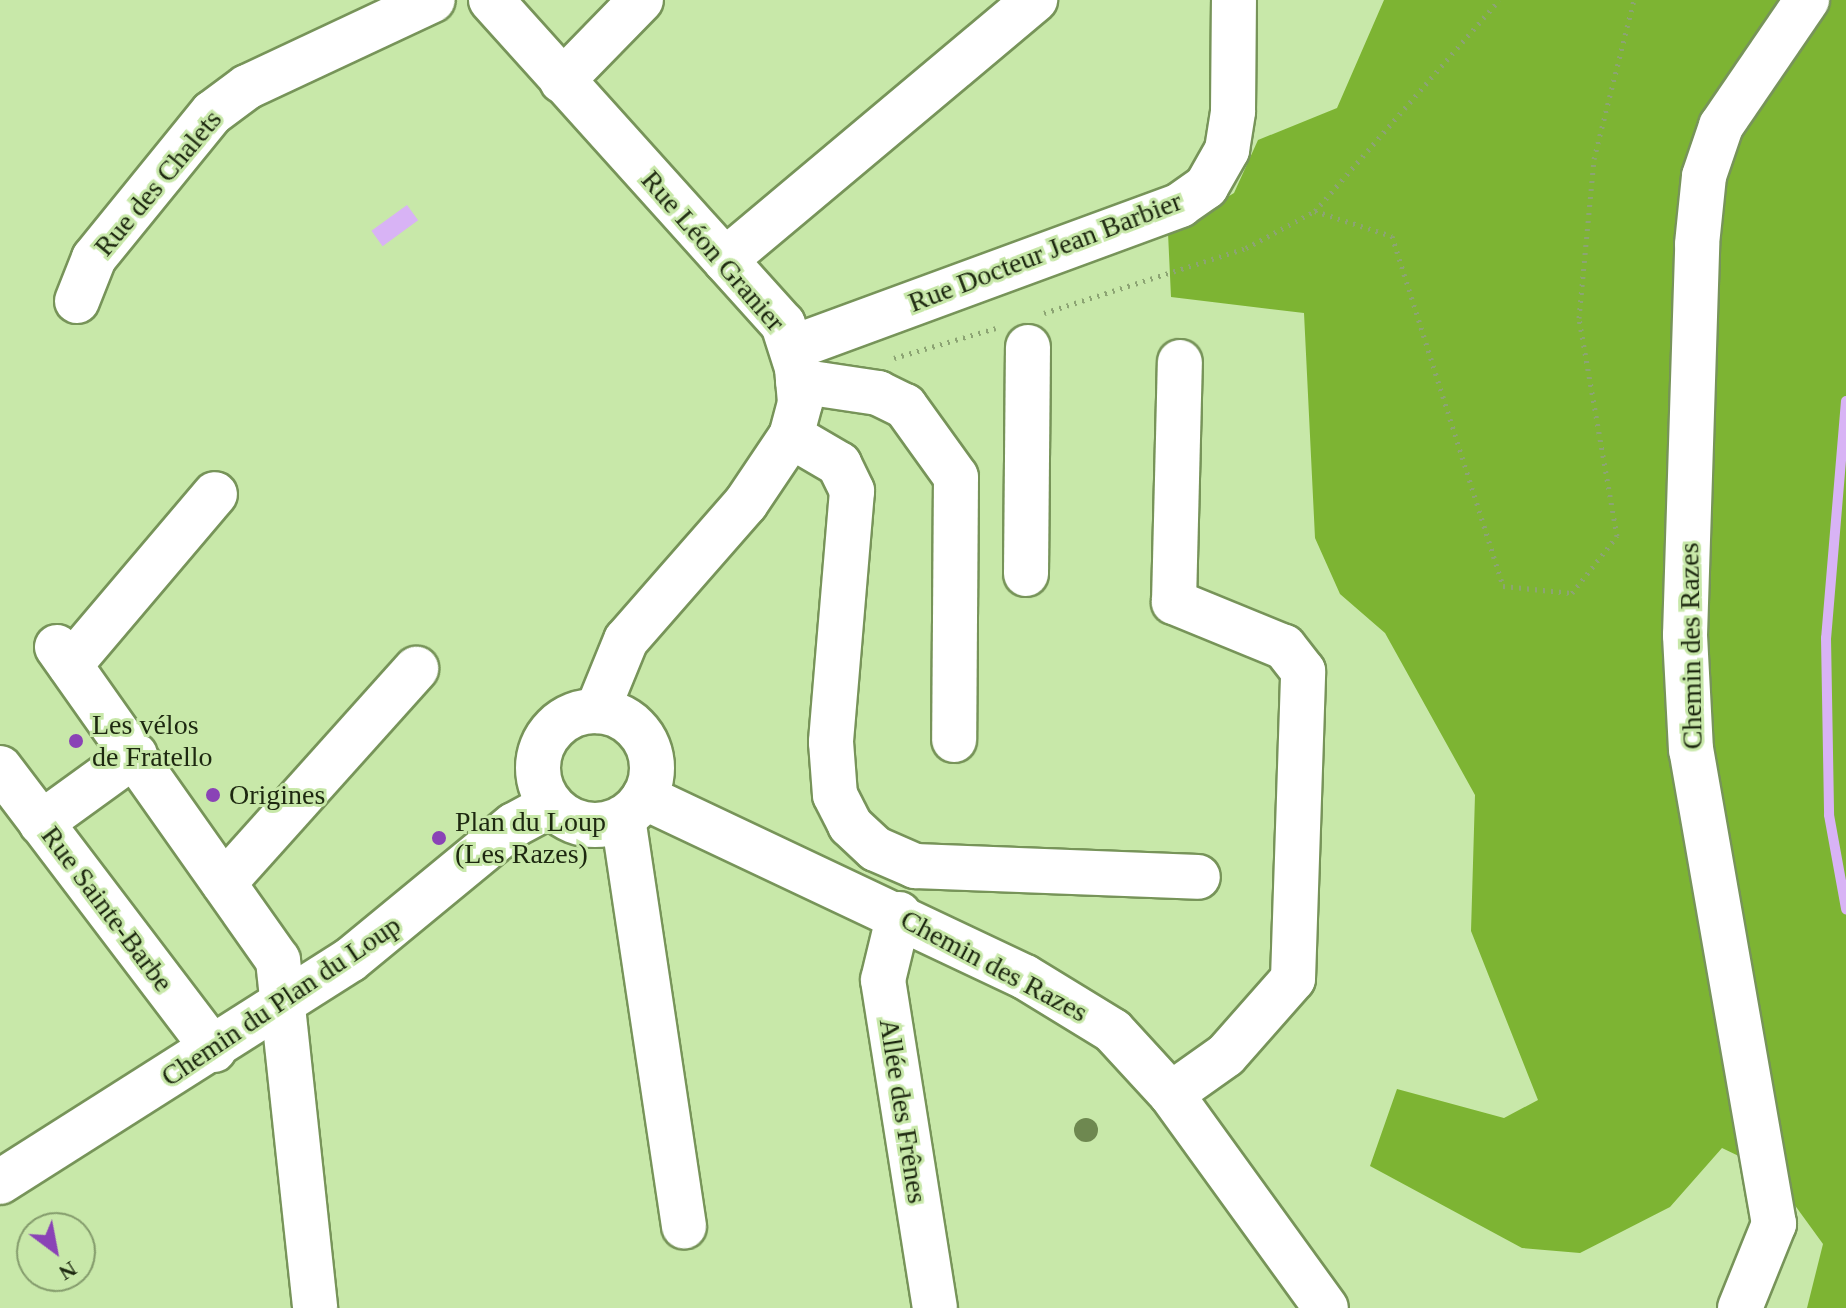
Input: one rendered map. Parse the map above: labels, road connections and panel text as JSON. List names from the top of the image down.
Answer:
{
  "streets": {
    "street": [
      "Rue des Chalets",
      "Rue Léon Granier",
      "Rue Docteur Jean Barbier",
      "Chemin des Razes",
      "Rue Sainte-Barbe",
      "Chemin du Plan du Loup",
      "Allée des Frênes"
    ]
  },
  "crossings": [
    ["Rue Léon Granier", "Rue Docteur Jean Barbier"],
    ["Chemin des Razes", "Chemin du Plan du Loup"],
    ["Chemin des Razes", "Allée des Frênes"],
    ["Rue Sainte-Barbe", "Chemin du Plan du Loup"]
  ],
  "places": ["Les vélos de Fratello", "Origines", "Plan du Loup (Les Razes)"],
  "north": "bottom right"
}
